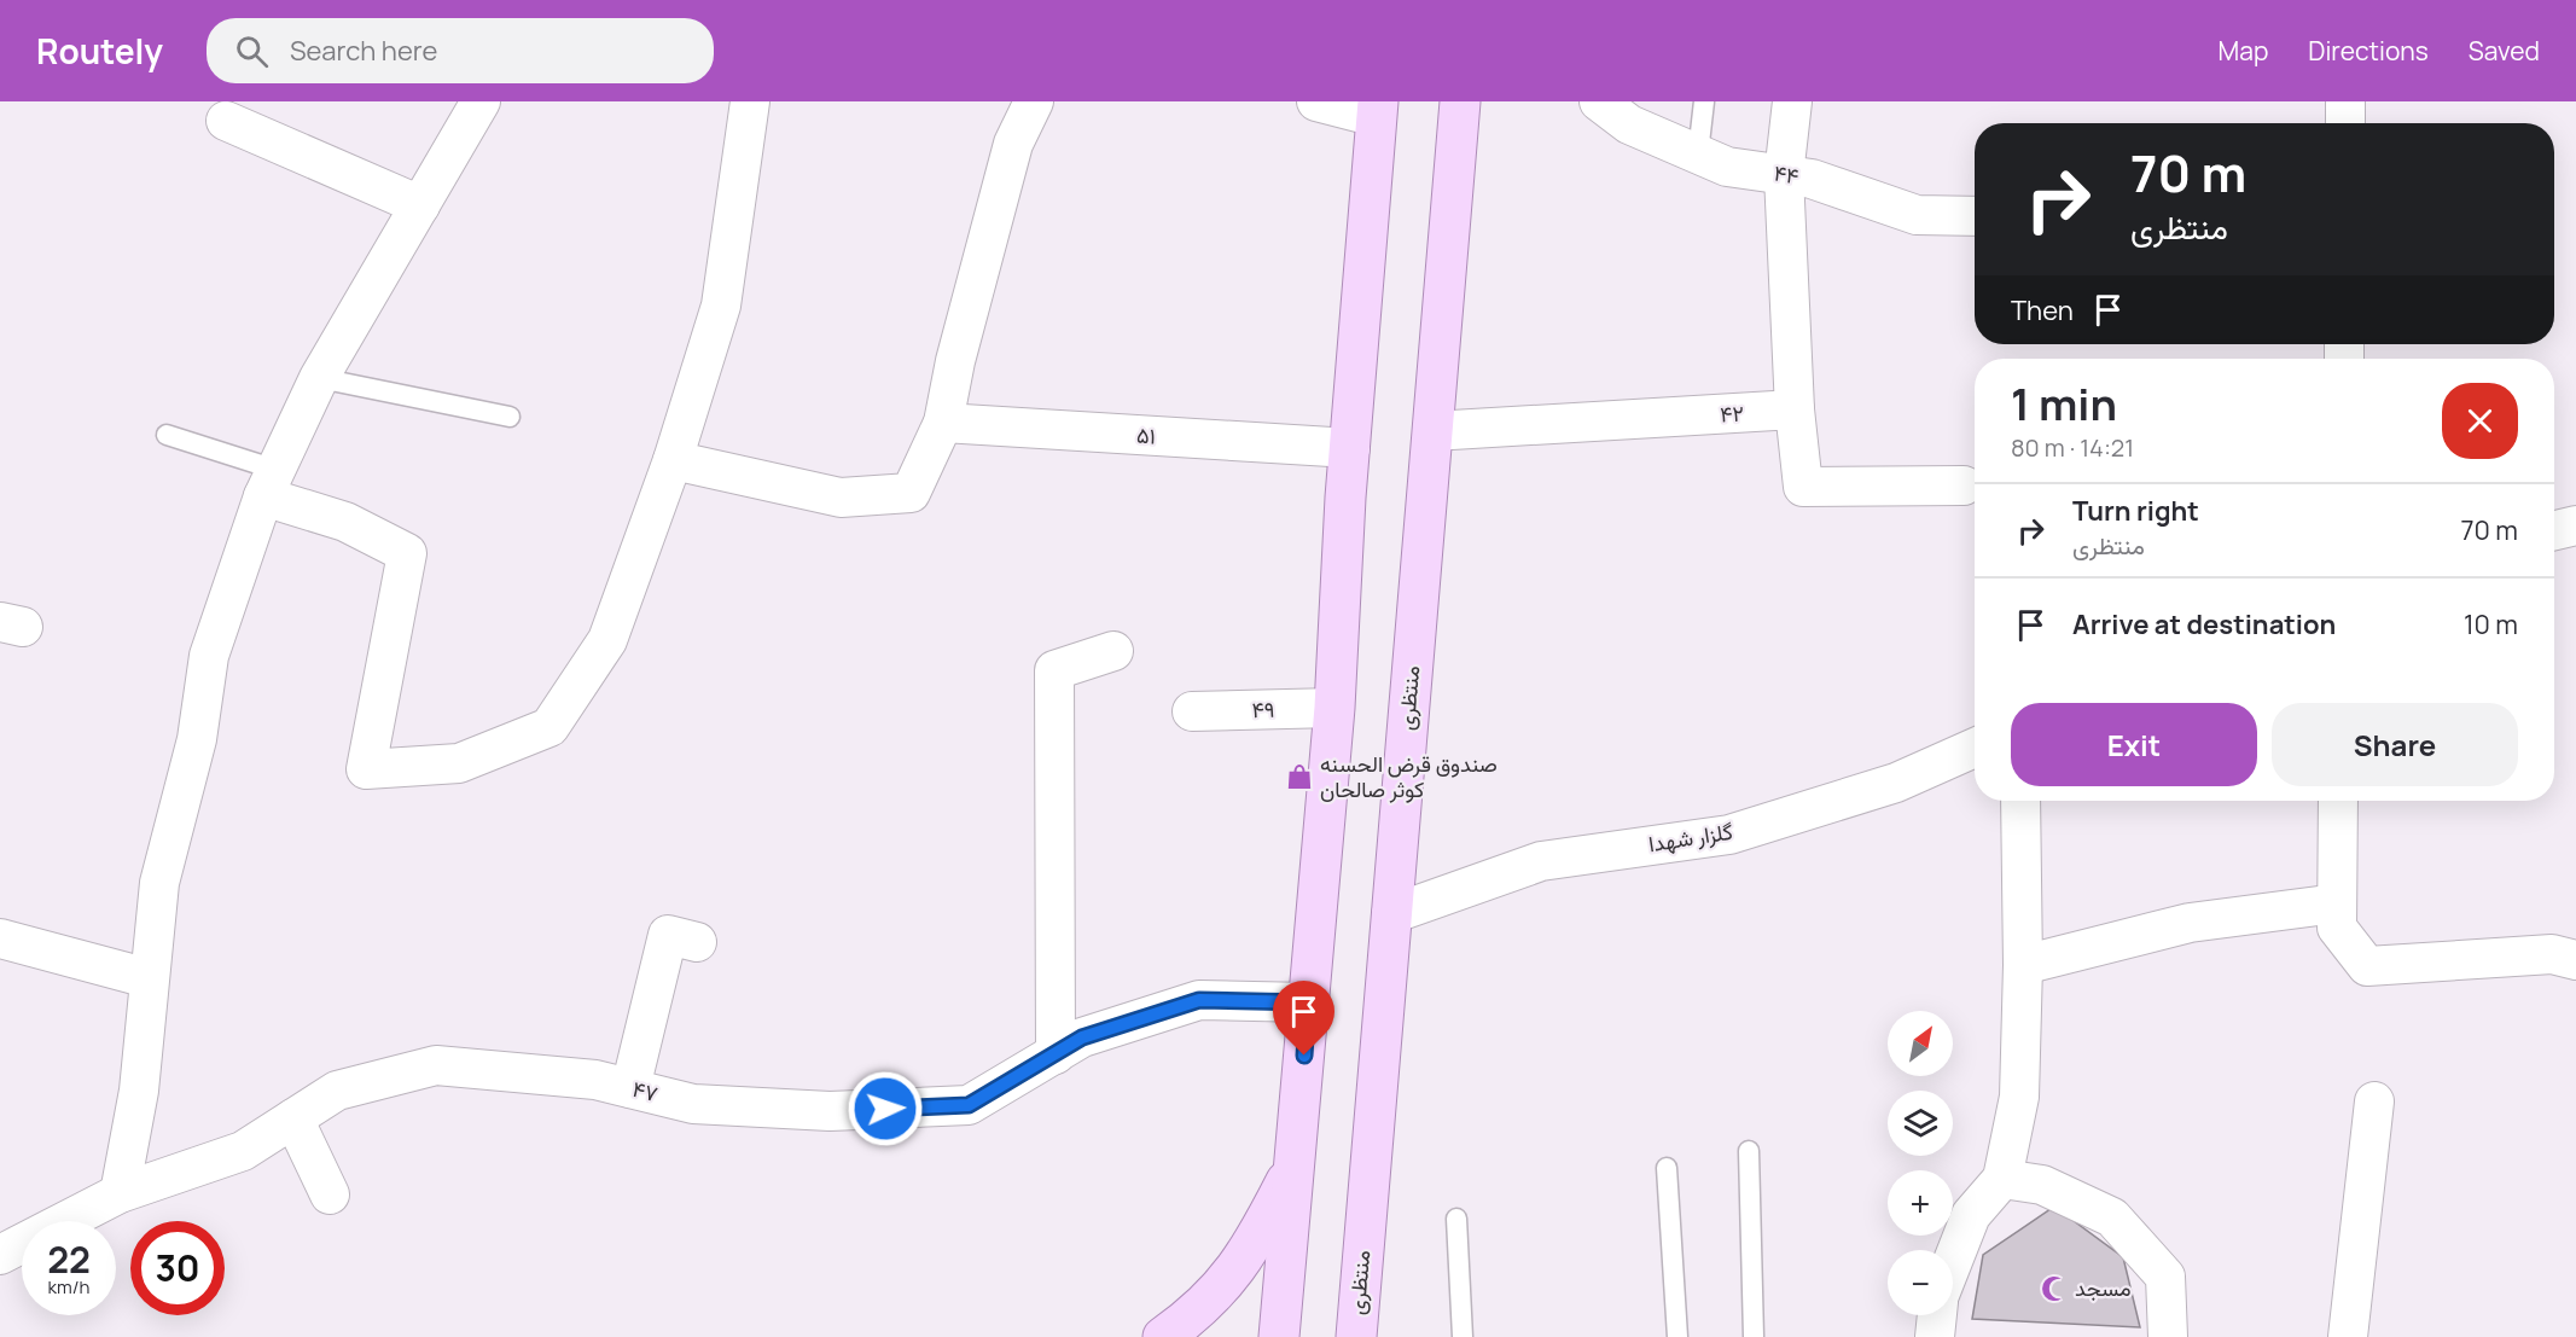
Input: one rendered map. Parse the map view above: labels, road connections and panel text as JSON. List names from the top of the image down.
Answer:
{
  "streets": {
    "main road": ["منتظری"],
    "street": [
      "۴۴",
      "۴۲",
      "۵۱",
      "۴۹",
      "گلزار شهدا",
      "۴۷"
    ]
  },
  "crossings": [
    ["۴۲", "منتظری"],
    ["منتظری", "گلزار شهدا"]
  ],
  "places": {
    "shop": ["صندوق قرض الحسنه کوثر صالحان"],
    "mosque": ["مسجد"]
  },
  "north": "top right",
  "page": {
    "header": "Routely",
    "search": "Search here",
    "nav": ["Map", "Directions", "Saved"],
    "turn": ["70 m", "منتظری"],
    "then": "Then",
    "heading": ["1 min", "80 m · 14:21"],
    "list": [
      {
        "name": "Turn right",
        "note": "منتظری",
        "value": "70 m"
      },
      {
        "name": "Arrive at destination",
        "value": "10 m"
      }
    ],
    "buttons": ["Exit", "Share"],
    "map_buttons": ["+", "−"],
    "speed": "22 km/h",
    "limit": "30"
  }
}
